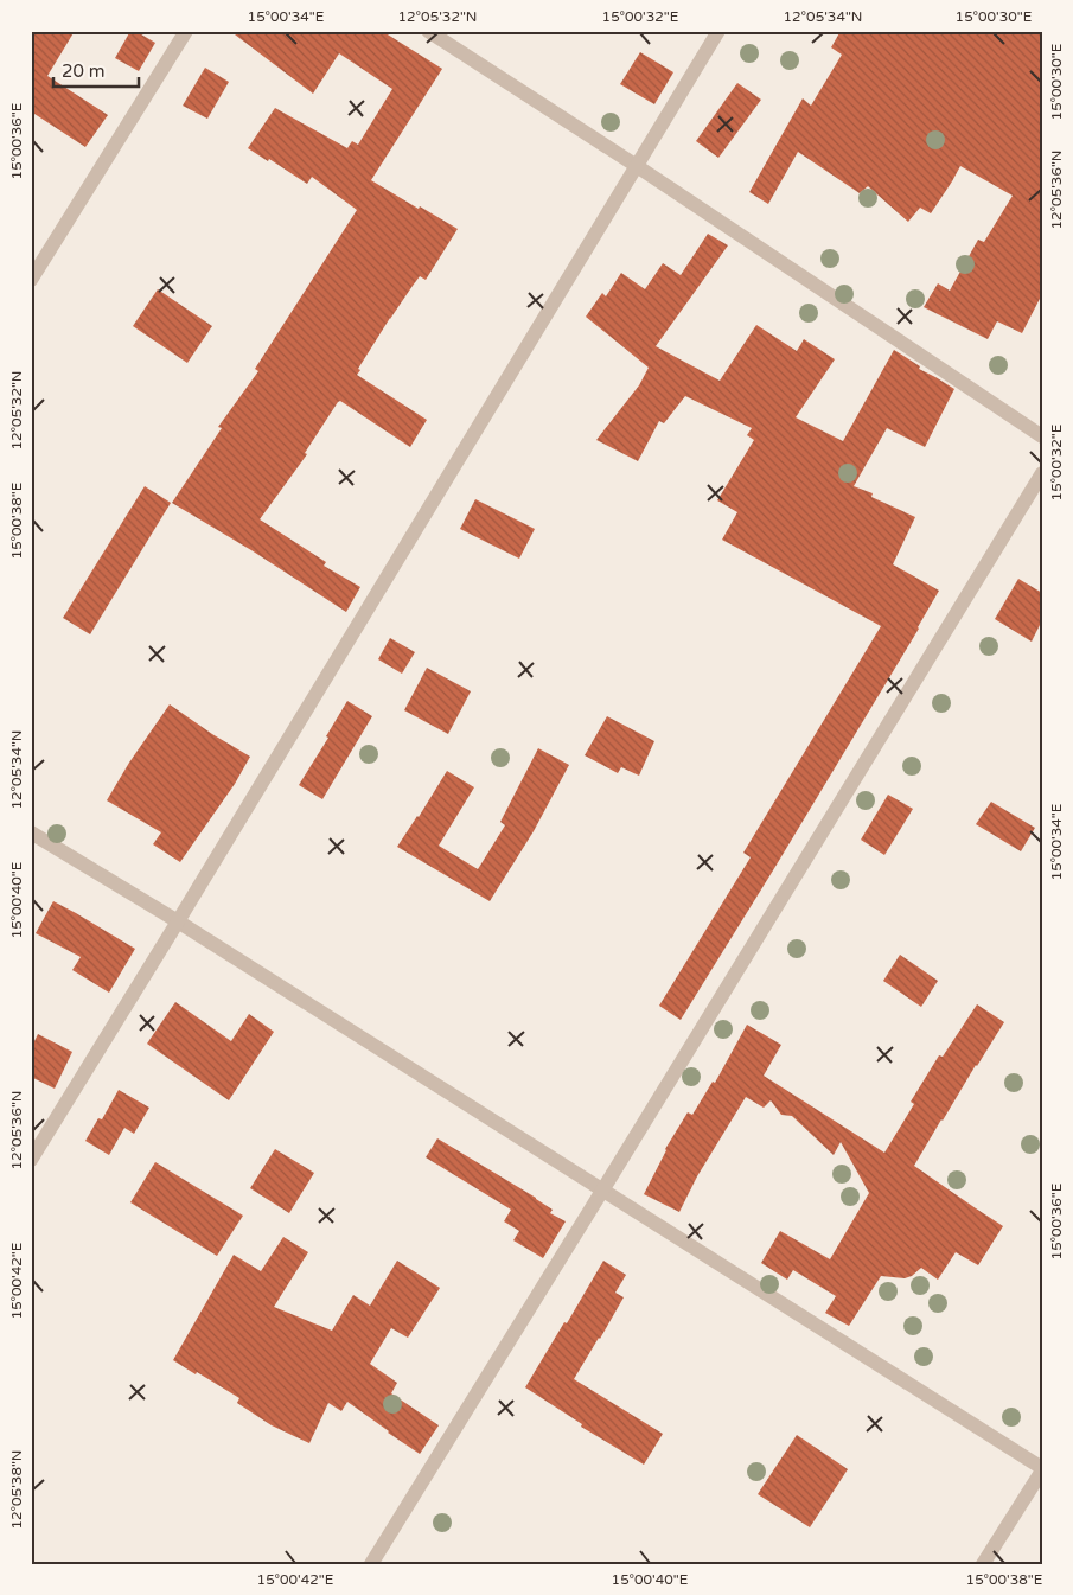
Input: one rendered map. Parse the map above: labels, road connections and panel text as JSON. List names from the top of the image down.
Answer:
{
  "scale_bar": "20 m",
  "coordinates": [
    "15°00'34\"E",
    "12°05'32\"N",
    "15°00'32\"E",
    "12°05'34\"N",
    "15°00'30\"E",
    "15°00'36\"E",
    "12°05'36\"N",
    "15°00'38\"E",
    "15°00'40\"E",
    "15°00'42\"E",
    "12°05'38\"N"
  ]
}
